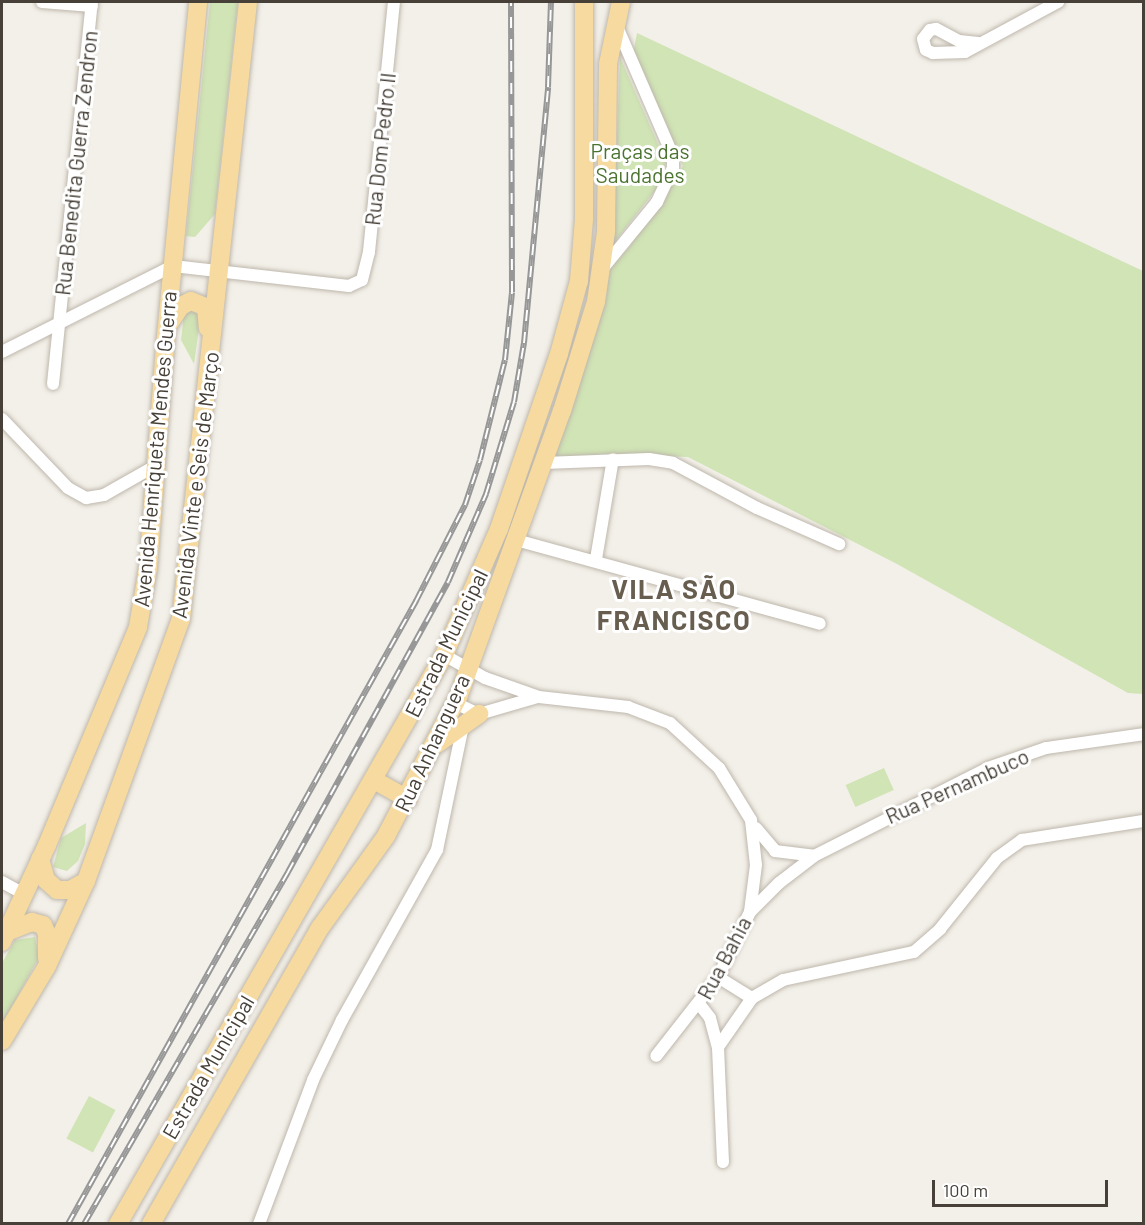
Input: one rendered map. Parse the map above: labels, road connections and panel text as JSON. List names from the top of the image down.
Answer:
{
  "streets": {
    "main road": [
      "Avenida Henriqueta Mendes Guerra",
      "Avenida Vinte e Seis de Março",
      "Estrada Municipal",
      "Rua Anhanguera"
    ],
    "street": [
      "Rua Dom Pedro II",
      "Rua Benedita Guerra Zendron",
      "Rua Pernambuco",
      "Rua Bahia"
    ]
  },
  "crossings": [
    ["Rua Dom Pedro II", "Avenida Vinte e Seis de Março"],
    ["Rua Pernambuco", "Rua Bahia"]
  ],
  "districts": ["VILA SÃO FRANCISCO"],
  "parks": ["Praças das Saudades"],
  "scale_bar": "100 m"
}
